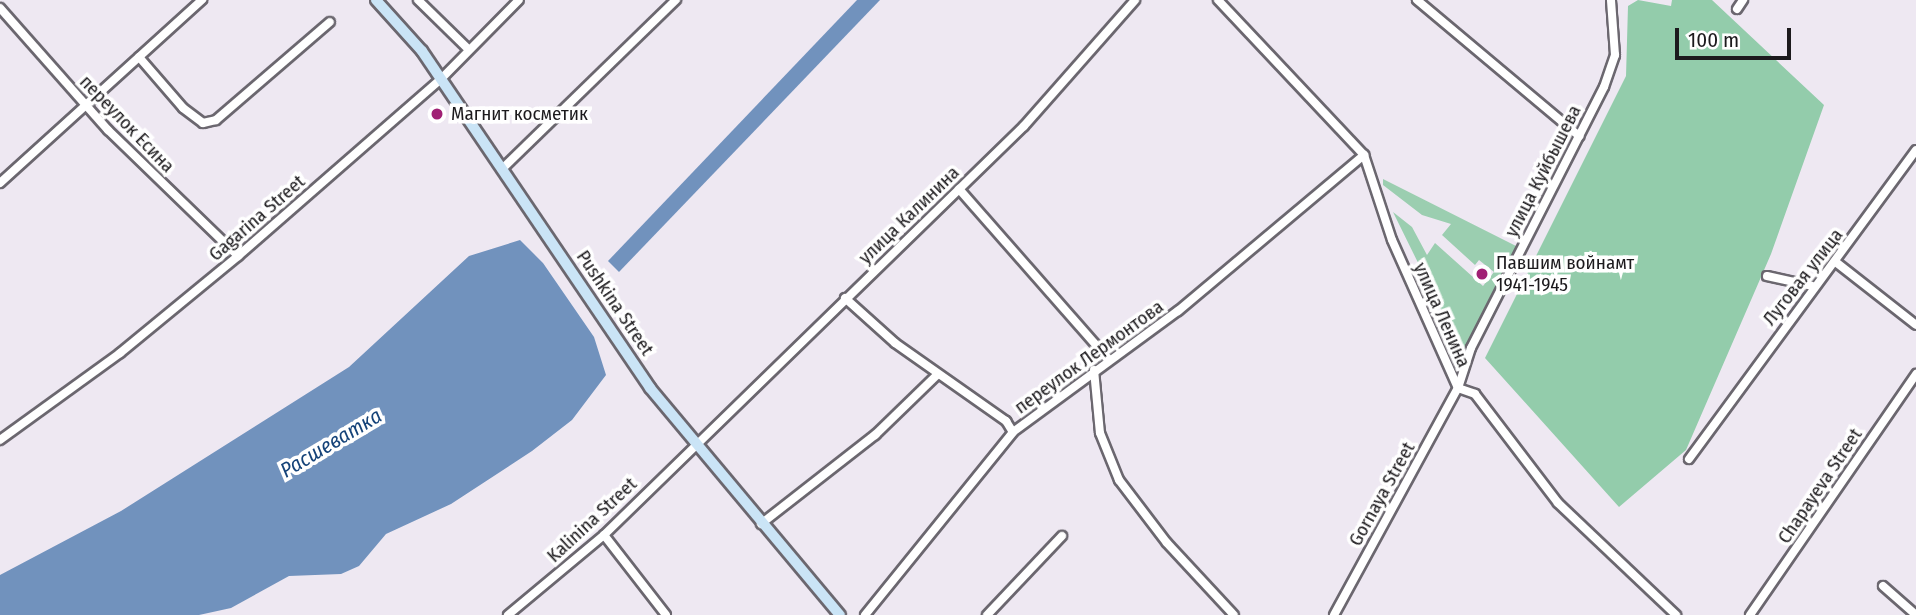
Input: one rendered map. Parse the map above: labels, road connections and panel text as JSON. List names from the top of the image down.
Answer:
{
  "streets": {
    "main road": ["Pushkina Street"],
    "street": [
      "переулок Есина",
      "улица Куйбышева",
      "улица Калинина",
      "Gagarina Street",
      "Луговая улица",
      "улица Ленина",
      "переулок Лермонтова",
      "Chapayeva Street",
      "Gornaya Street",
      "Kalinina Street"
    ]
  },
  "crossings": [
    ["переулок Есина", "Gagarina Street"],
    ["улица Куйбышева", "улица Ленина"],
    ["улица Куйбышева", "Gornaya Street"],
    ["улица Калинина", "Pushkina Street"],
    ["улица Калинина", "Kalinina Street"],
    ["Gagarina Street", "Pushkina Street"],
    ["Pushkina Street", "Kalinina Street"],
    ["улица Ленина", "переулок Лермонтова"],
    ["улица Ленина", "Gornaya Street"]
  ],
  "water": ["Расшеватка"],
  "places": ["Магнит косметик", "Павшим войнамт 1941-1945"],
  "scale_bar": "100 m"
}
